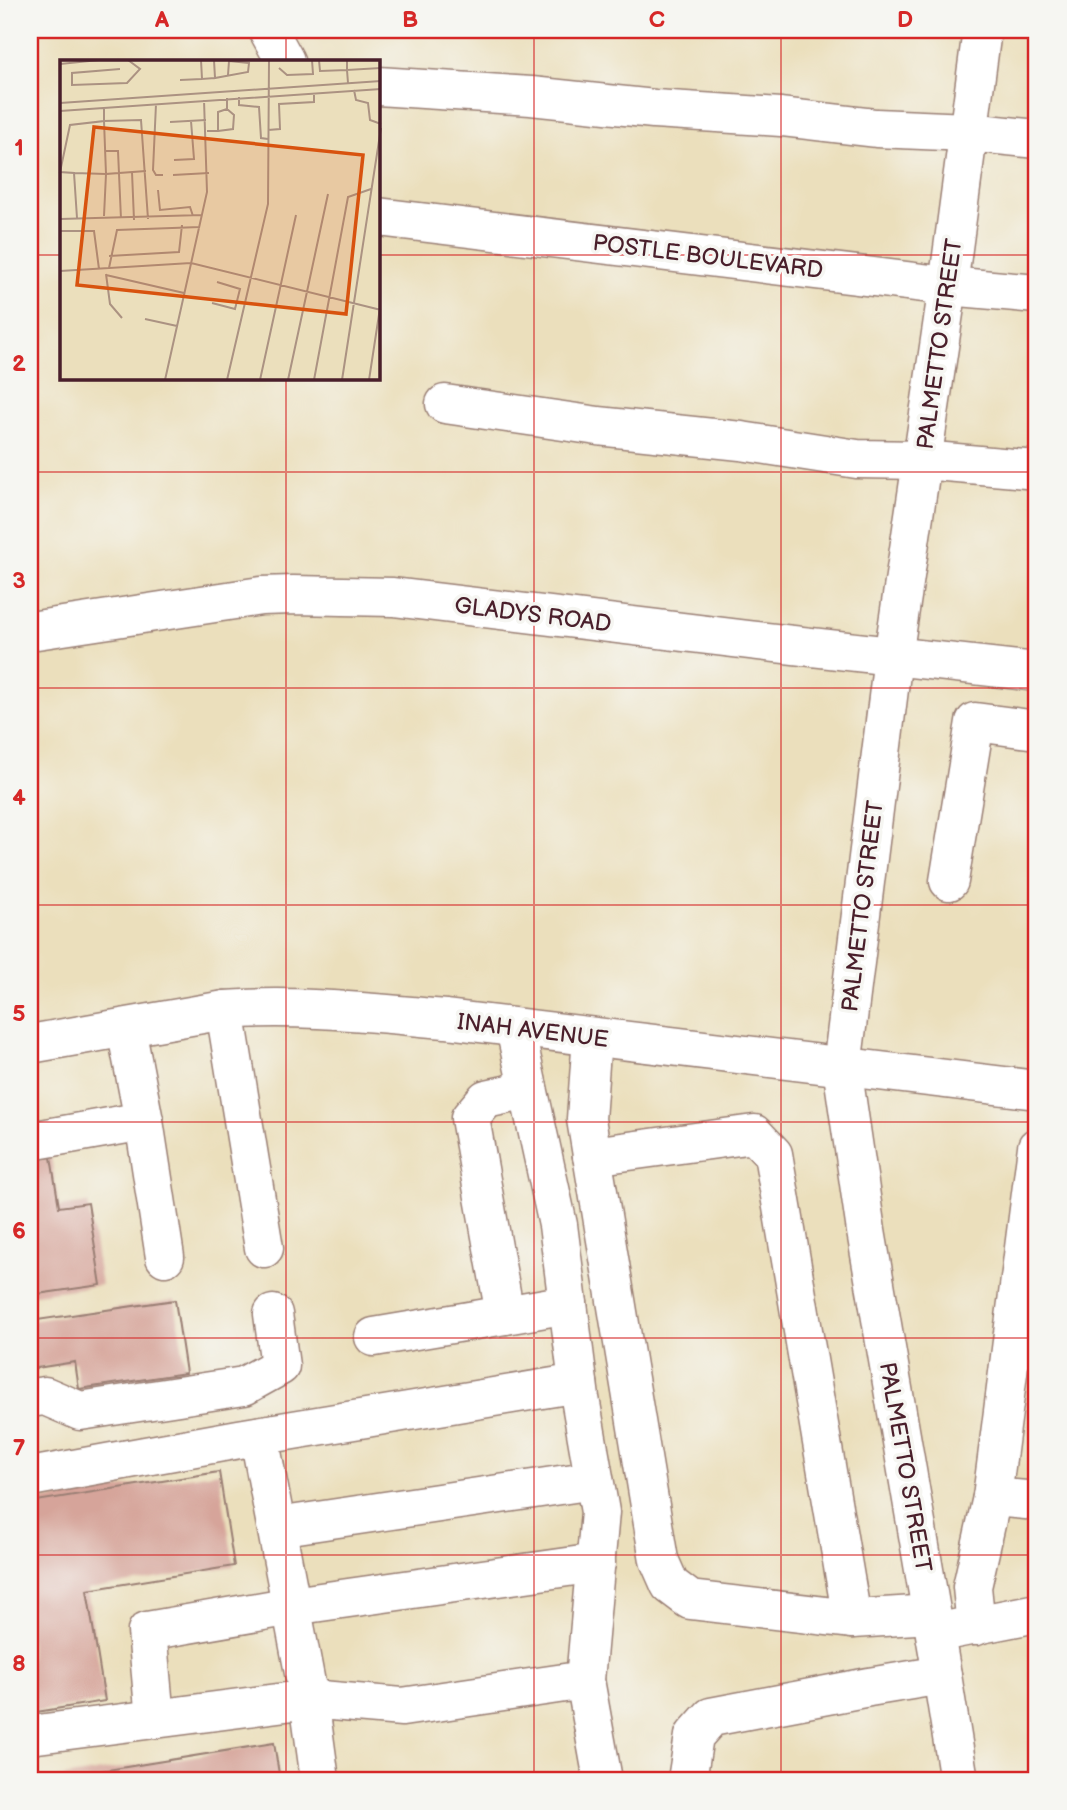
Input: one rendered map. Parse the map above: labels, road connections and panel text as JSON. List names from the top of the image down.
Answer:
{
  "streets": {
    "street": [
      "POSTLE BOULEVARD",
      "PALMETTO STREET",
      "GLADYS ROAD",
      "INAH AVENUE"
    ]
  },
  "crossings": [
    ["POSTLE BOULEVARD", "PALMETTO STREET"],
    ["PALMETTO STREET", "GLADYS ROAD"],
    ["PALMETTO STREET", "INAH AVENUE"]
  ],
  "grid": {
    "columns": [
      "A",
      "B",
      "C",
      "D"
    ],
    "rows": [
      "1",
      "2",
      "3",
      "4",
      "5",
      "6",
      "7",
      "8"
    ]
  }
}
